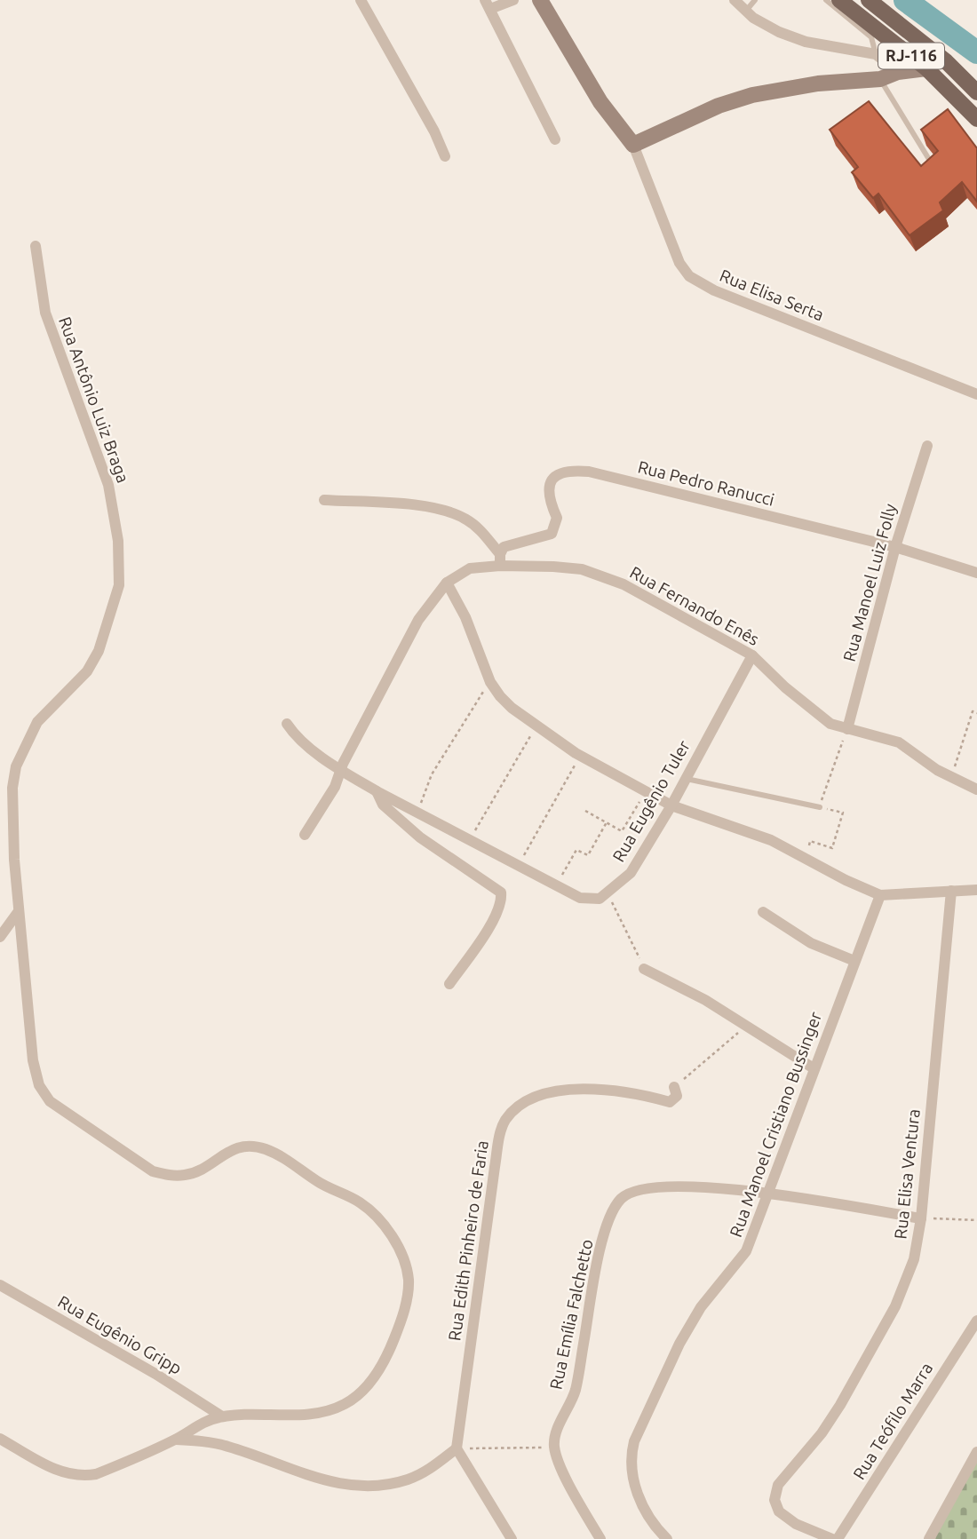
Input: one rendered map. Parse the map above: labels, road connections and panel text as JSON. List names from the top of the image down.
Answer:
{
  "streets": {
    "main road": ["RJ-116"],
    "street": [
      "Rua Elisa Serta",
      "Rua Antônio Luiz Braga",
      "Rua Pedro Ranucci",
      "Rua Manoel Luiz Folly",
      "Rua Fernando Enês",
      "Rua Eugênio Tuler",
      "Rua Manoel Cristiano Bussinger",
      "Rua Elisa Ventura",
      "Rua Edith Pinheiro de Faria",
      "Rua Emília Falchetto",
      "Rua Eugênio Gripp",
      "Rua Teófilo Marra"
    ]
  },
  "crossings": [
    ["Rua Antônio Luiz Braga", "Rua Eugênio Gripp"],
    ["Rua Pedro Ranucci", "Rua Manoel Luiz Folly"],
    ["Rua Pedro Ranucci", "Rua Fernando Enês"],
    ["Rua Manoel Luiz Folly", "Rua Fernando Enês"],
    ["Rua Fernando Enês", "Rua Eugênio Tuler"],
    ["Rua Manoel Cristiano Bussinger", "Rua Emília Falchetto"]
  ]
}
